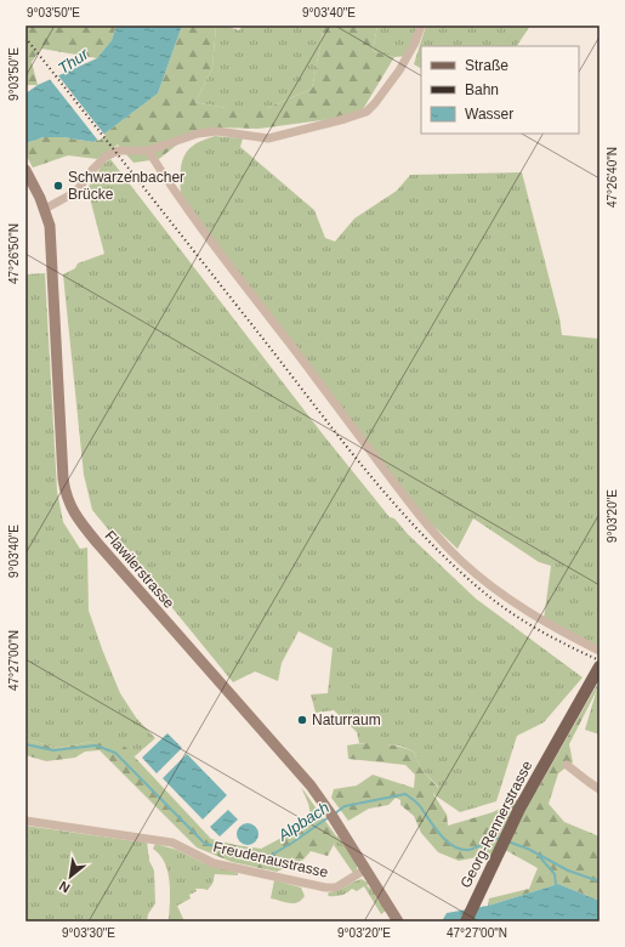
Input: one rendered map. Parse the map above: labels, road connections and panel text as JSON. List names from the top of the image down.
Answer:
{
  "streets": {
    "main road": ["Flawilerstrasse", "Georg-Rennerstrasse"],
    "street": ["Freudenaustrasse"]
  },
  "crossings": [
    ["Flawilerstrasse", "Freudenaustrasse"]
  ],
  "water": ["Thur", "Alpbach"],
  "places": ["Schwarzenbacher Brücke", "Naturraum"],
  "legend": ["Straße", "Bahn", "Wasser"],
  "north": "bottom left",
  "coordinates": [
    "9°03'50\"E",
    "9°03'40\"E",
    "47°26'40\"N",
    "47°26'50\"N",
    "9°03'20\"E",
    "47°27'00\"N",
    "9°03'30\"E"
  ]
}
